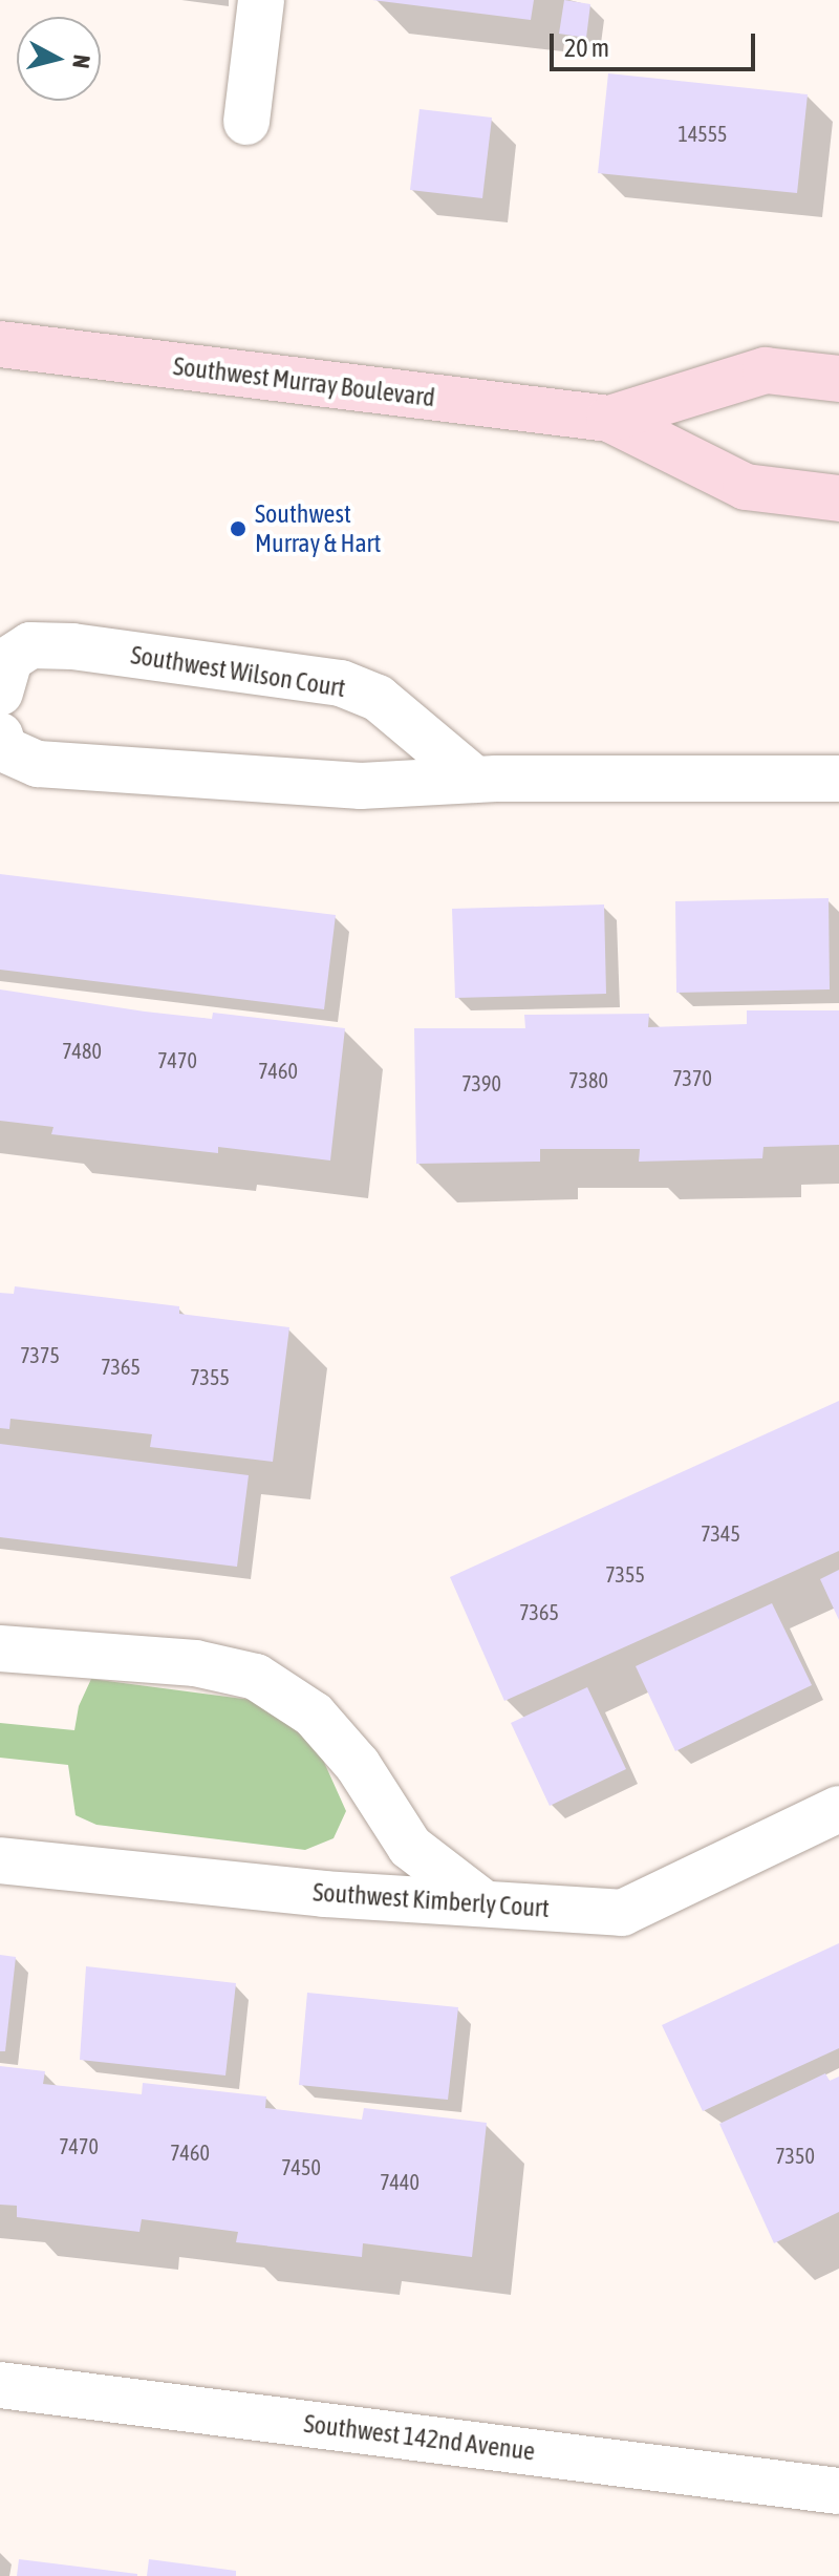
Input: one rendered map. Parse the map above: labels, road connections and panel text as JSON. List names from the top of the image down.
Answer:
{
  "streets": {
    "main road": ["Southwest Murray Boulevard"],
    "street": ["Southwest Wilson Court", "Southwest Kimberly Court", "Southwest 142nd Avenue"]
  },
  "places": ["Southwest Murray & Hart"],
  "house_numbers": [
    "14555",
    "7480",
    "7470",
    "7460",
    "7370",
    "7380",
    "7390",
    "7375",
    "7365",
    "7355",
    "7345",
    "7355",
    "7365",
    "7470",
    "7460",
    "7350",
    "7450",
    "7440"
  ],
  "scale_bar": "20 m",
  "north": "right"
}
